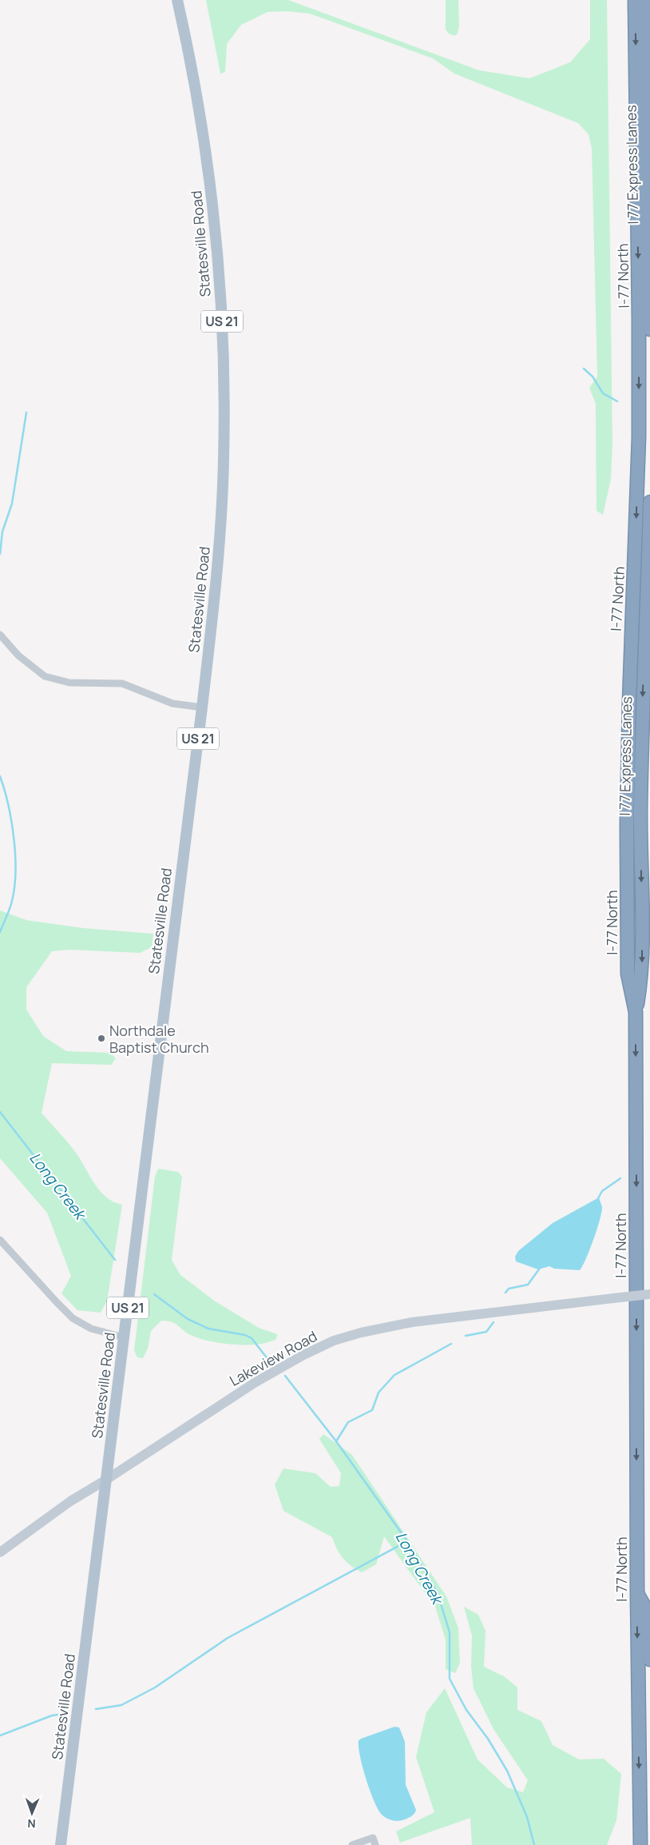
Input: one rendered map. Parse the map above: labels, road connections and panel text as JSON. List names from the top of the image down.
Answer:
{
  "streets": {
    "highway": ["I 77 Express Lanes", "I-77 North"],
    "main road": ["Statesville Road", "US 21", "Lakeview Road"]
  },
  "crossings": [
    ["I 77 Express Lanes", "I-77 North"],
    ["Statesville Road", "Lakeview Road"]
  ],
  "one_way": ["I-77 North"],
  "water": ["Long Creek"],
  "places": ["Northdale Baptist Church"],
  "north": "bottom"
}
